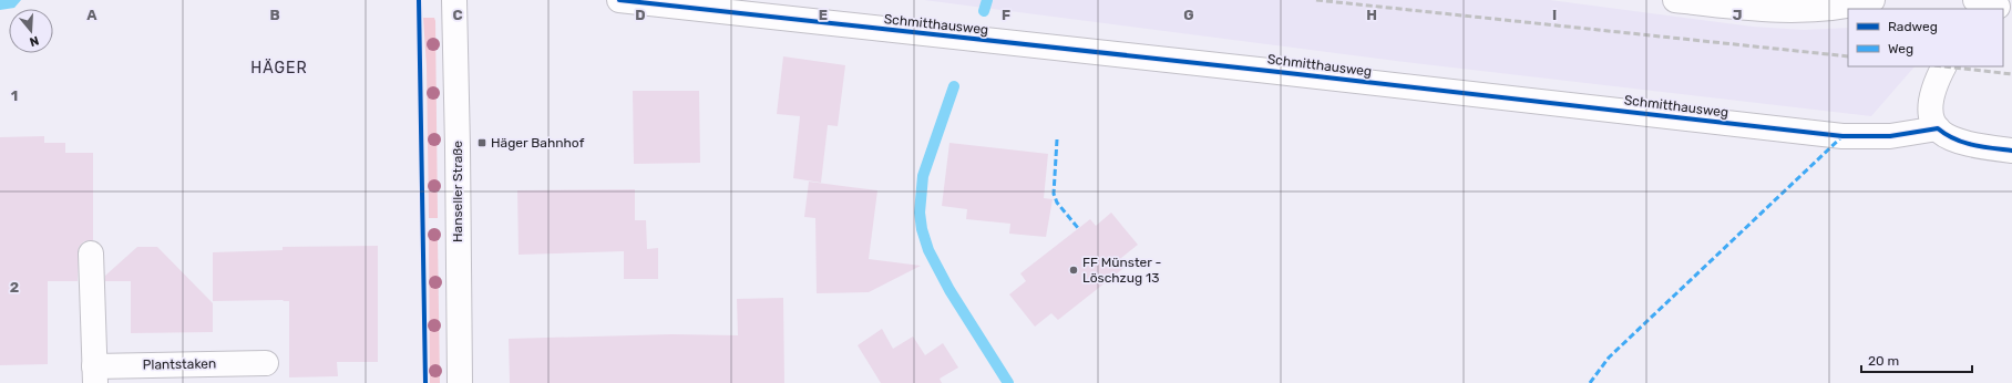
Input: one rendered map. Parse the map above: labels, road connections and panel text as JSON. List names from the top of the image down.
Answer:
{
  "streets": {
    "street": ["Schmitthausweg", "Hanseller Straße", "Plantstaken"]
  },
  "districts": ["HÄGER"],
  "places": {
    "transit": ["Häger Bahnhof"],
    "other": ["FF Münster - Löschzug 13"]
  },
  "legend": ["Radweg", "Weg"],
  "scale_bar": "20 m",
  "north": "bottom",
  "grid": {
    "columns": [
      "A",
      "B",
      "C",
      "D",
      "E",
      "F",
      "G",
      "H",
      "I",
      "J"
    ],
    "rows": ["1", "2"]
  }
}
